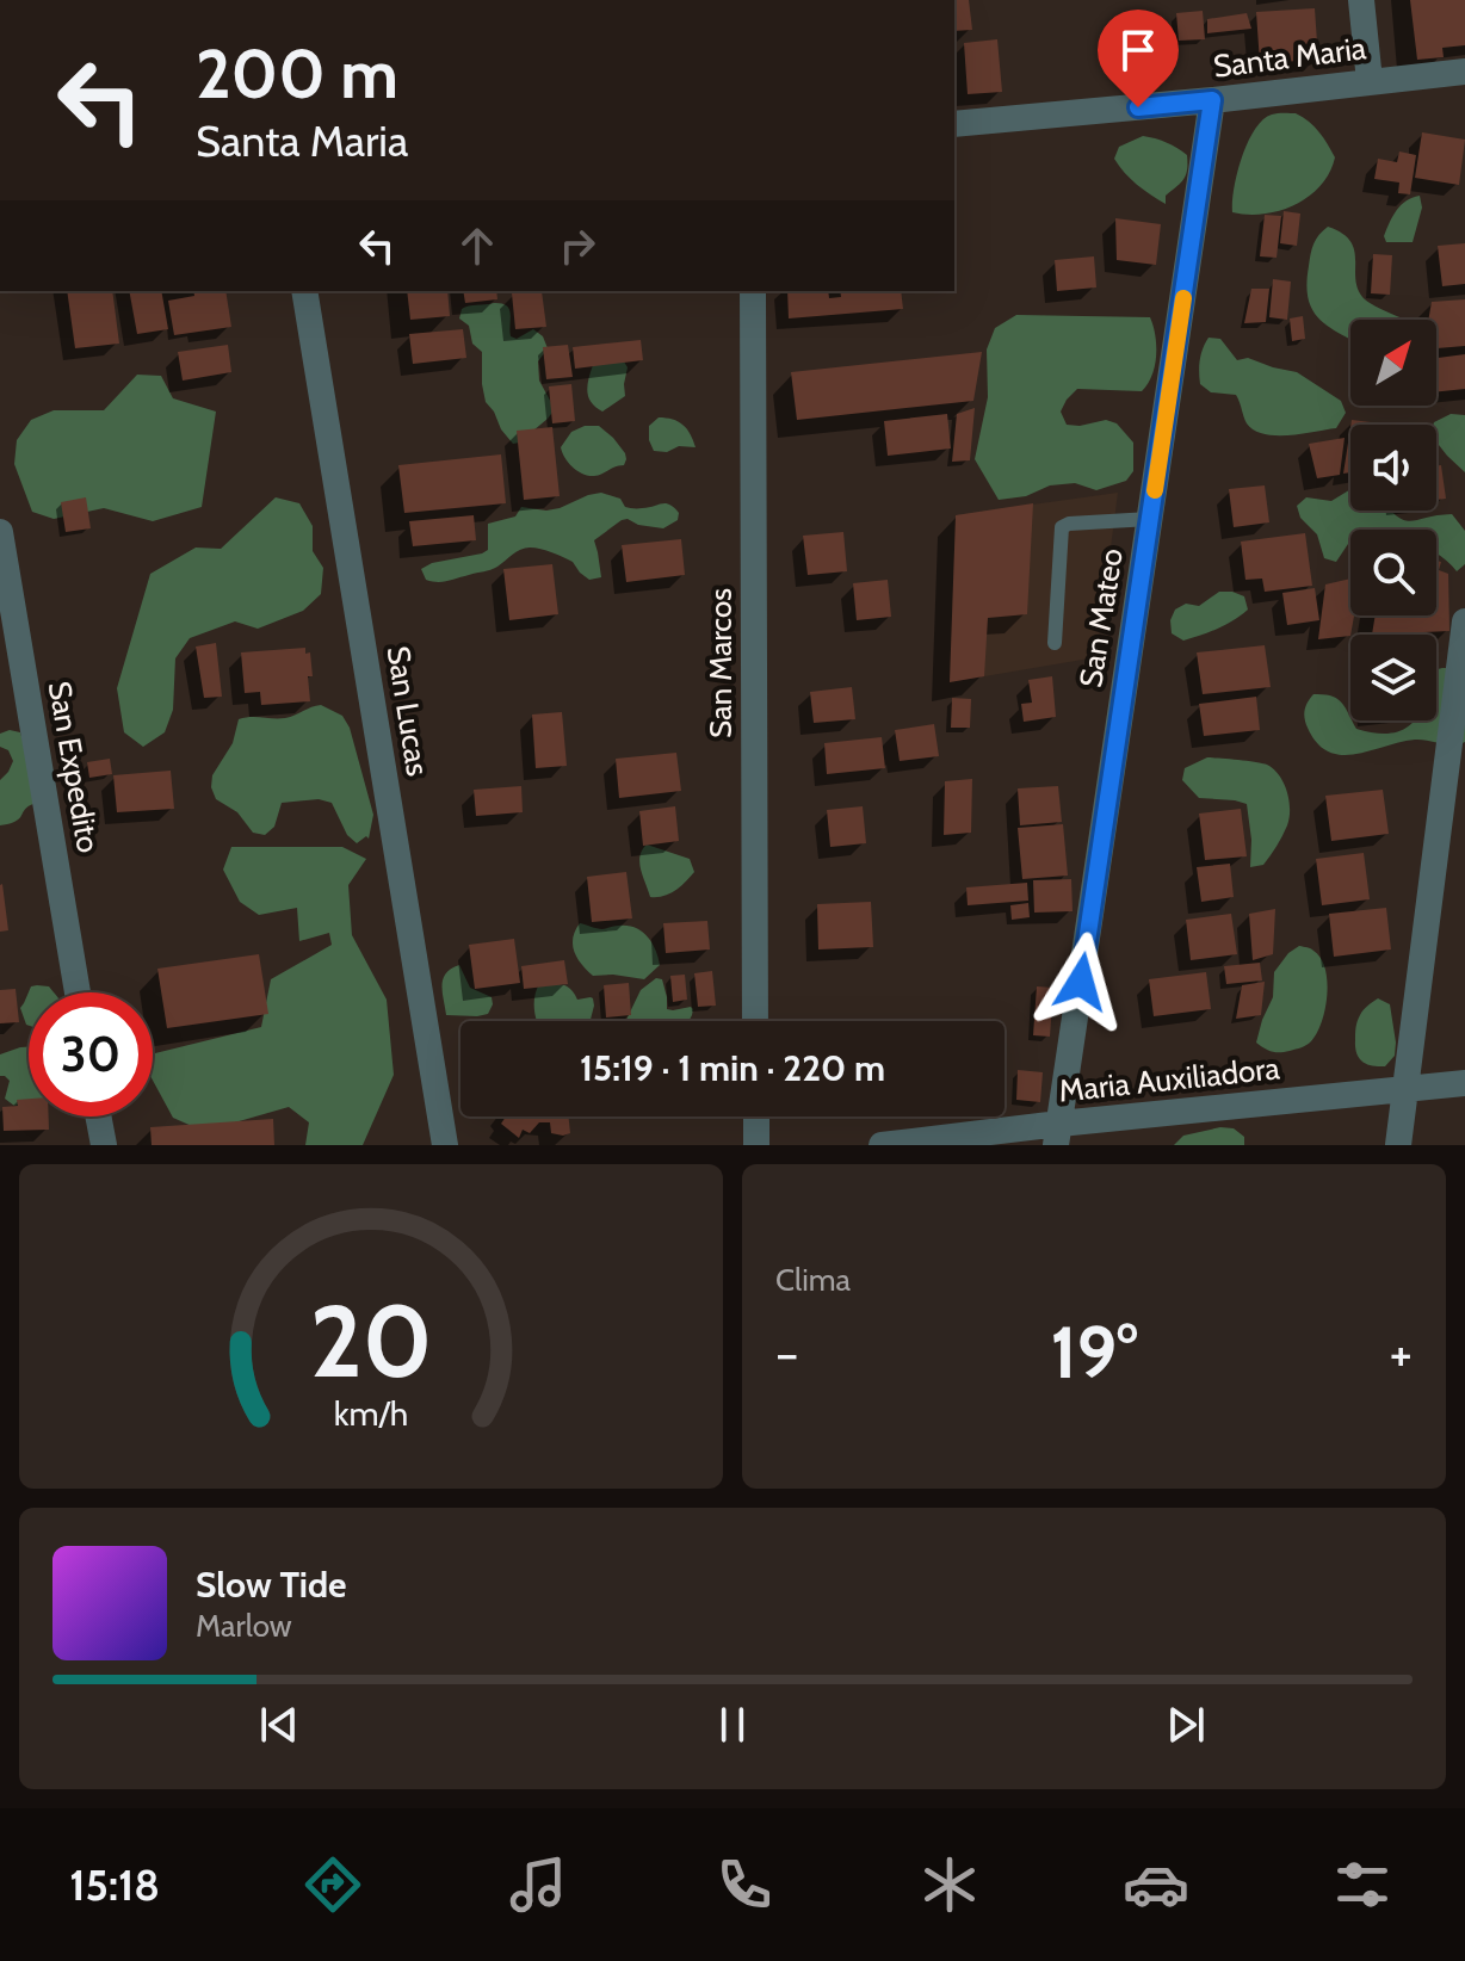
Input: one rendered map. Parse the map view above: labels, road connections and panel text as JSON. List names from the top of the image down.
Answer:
{
  "streets": {
    "street": [
      "Santa Maria",
      "San Mateo",
      "San Marcos",
      "San Lucas",
      "San Expedito",
      "Maria Auxiliadora"
    ]
  },
  "crossings": [
    ["Santa Maria", "San Mateo"],
    ["San Mateo", "Maria Auxiliadora"]
  ],
  "north": "top right",
  "page": {
    "turn": ["200 m", "Santa Maria"],
    "limit": "30",
    "trip": "15:19 · 1 min · 220 m",
    "tile": "Clima",
    "heat": ["−", "19°", "+"],
    "song": ["Slow Tide", "Marlow"],
    "tabs": "15:18",
    "gauge": ["20", "km/h"]
  }
}
